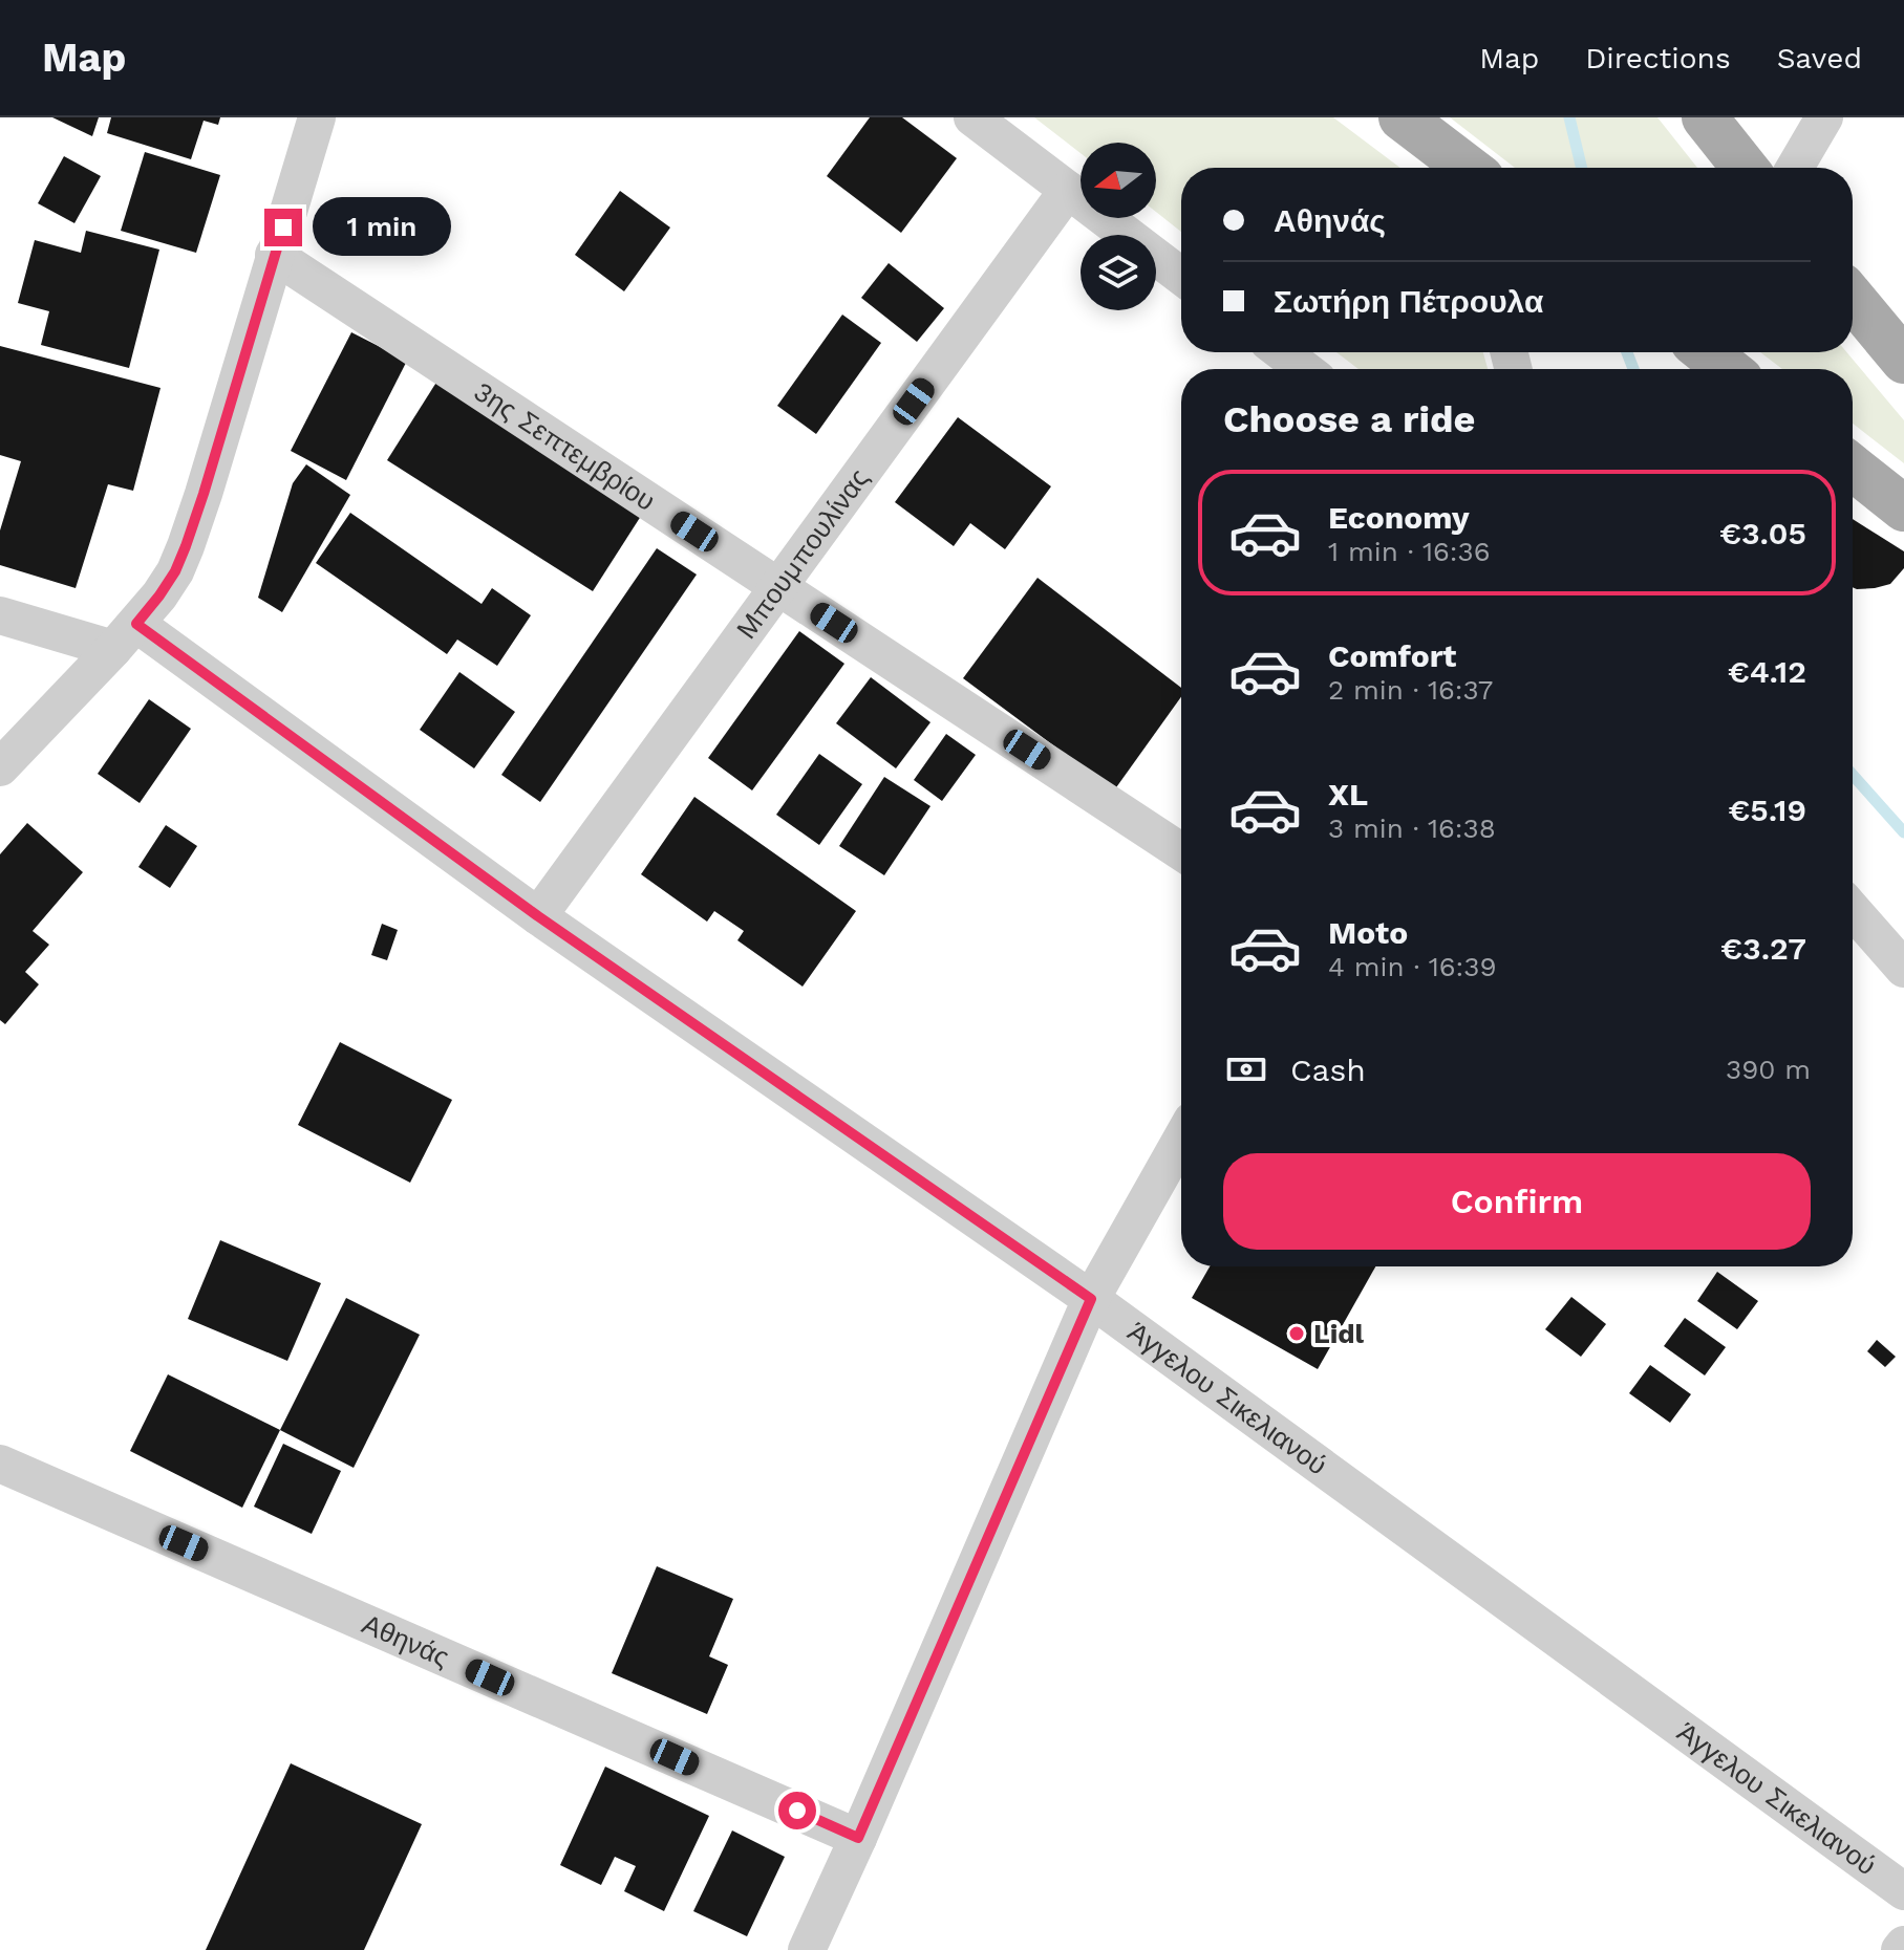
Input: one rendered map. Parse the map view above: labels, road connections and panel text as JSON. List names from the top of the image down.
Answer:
{
  "streets": {
    "street": [
      "3ης Σεπτεμβρίου",
      "Μπουμπουλίνας",
      "Άγγελου Σικελιανού",
      "Αθηνάς"
    ]
  },
  "crossings": [
    ["3ης Σεπτεμβρίου", "Μπουμπουλίνας"],
    ["Μπουμπουλίνας", "Άγγελου Σικελιανού"]
  ],
  "places": ["Lidl"],
  "north": "left",
  "page": {
    "header": "Map",
    "nav": ["Map", "Directions", "Saved"],
    "banner": ["Αθηνάς", "Σωτήρη Πέτρουλα"],
    "bubble": "1 min",
    "heading": "Choose a ride",
    "list": [
      {
        "name": "Economy",
        "note": "1 min · 16:36",
        "value": "€3.05"
      },
      {
        "name": "Comfort",
        "note": "2 min · 16:37",
        "value": "€4.12"
      },
      {
        "name": "XL",
        "note": "3 min · 16:38",
        "value": "€5.19"
      },
      {
        "name": "Moto",
        "note": "4 min · 16:39",
        "value": "€3.27"
      }
    ],
    "pay": ["Cash", "390 m"],
    "buttons": "Confirm"
  }
}
